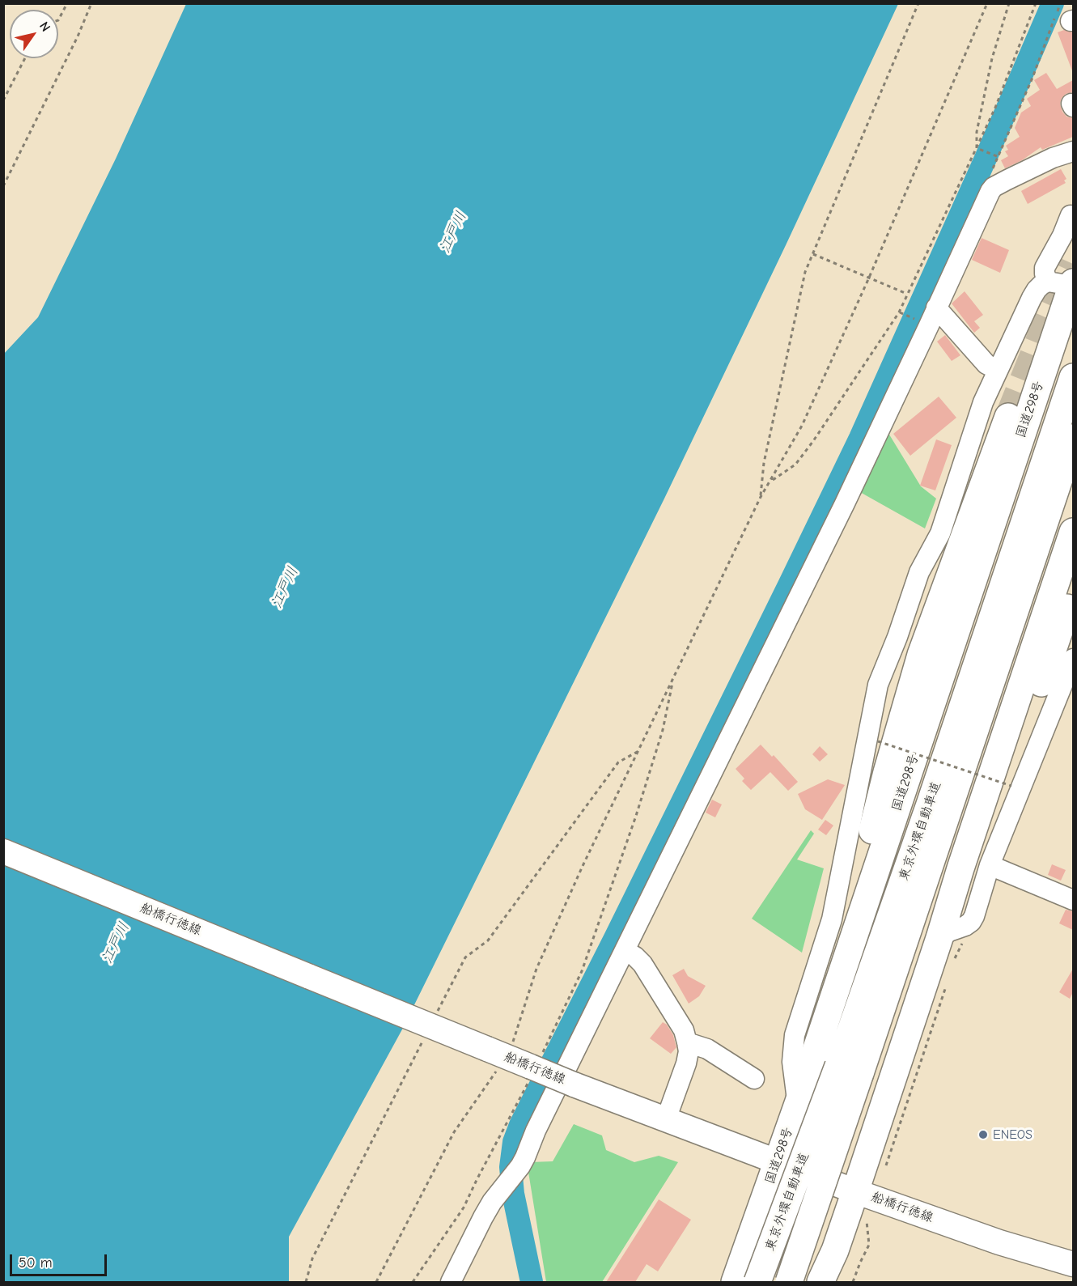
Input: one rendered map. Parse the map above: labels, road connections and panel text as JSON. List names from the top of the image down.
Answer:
{
  "streets": {
    "highway": ["国道298号", "東京外環自動車道"],
    "main road": ["船橋行徳線"]
  },
  "crossings": [
    ["国道298号", "船橋行徳線"]
  ],
  "water": ["江戸川"],
  "places": ["ENEOS"],
  "scale_bar": "50 m",
  "north": "top right"
}
